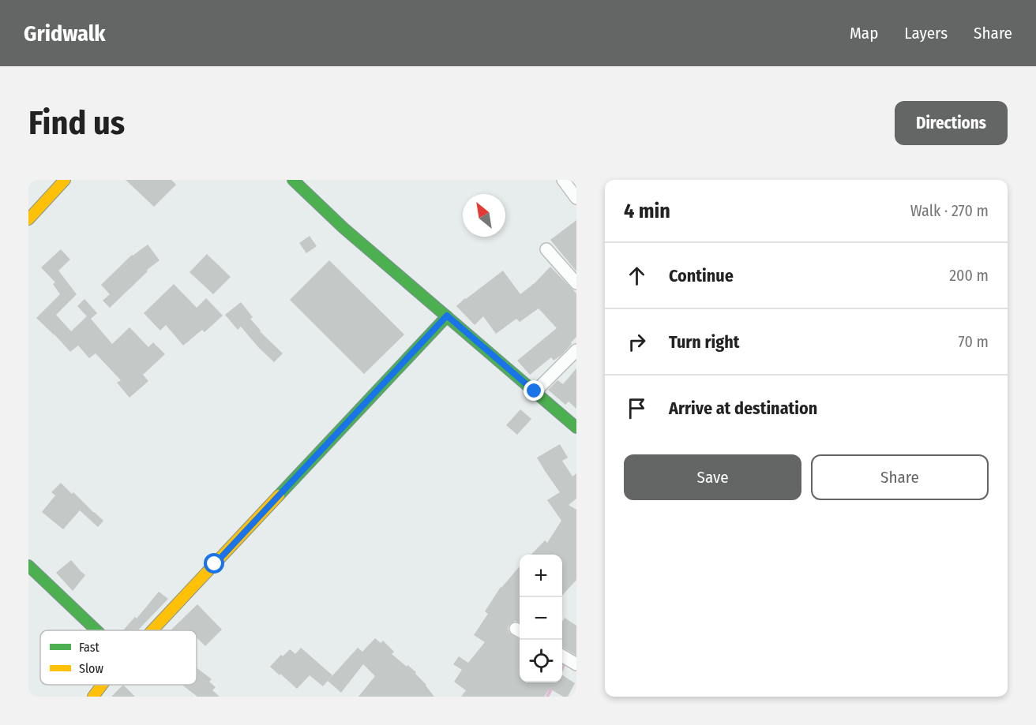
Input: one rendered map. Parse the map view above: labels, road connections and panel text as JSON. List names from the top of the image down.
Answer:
{
  "legend": ["Fast", "Slow"],
  "north": "top left",
  "page": {
    "header": "Gridwalk",
    "nav": ["Map", "Layers", "Share"],
    "buttons": [
      "Directions",
      ["Save", "Share"]
    ],
    "title": "Find us",
    "heading": ["4 min", "Walk · 270 m"],
    "list": [
      ["Continue", "200 m"],
      ["Turn right", "70 m"],
      "Arrive at destination"
    ],
    "map_buttons": ["+", "−"]
  }
}
